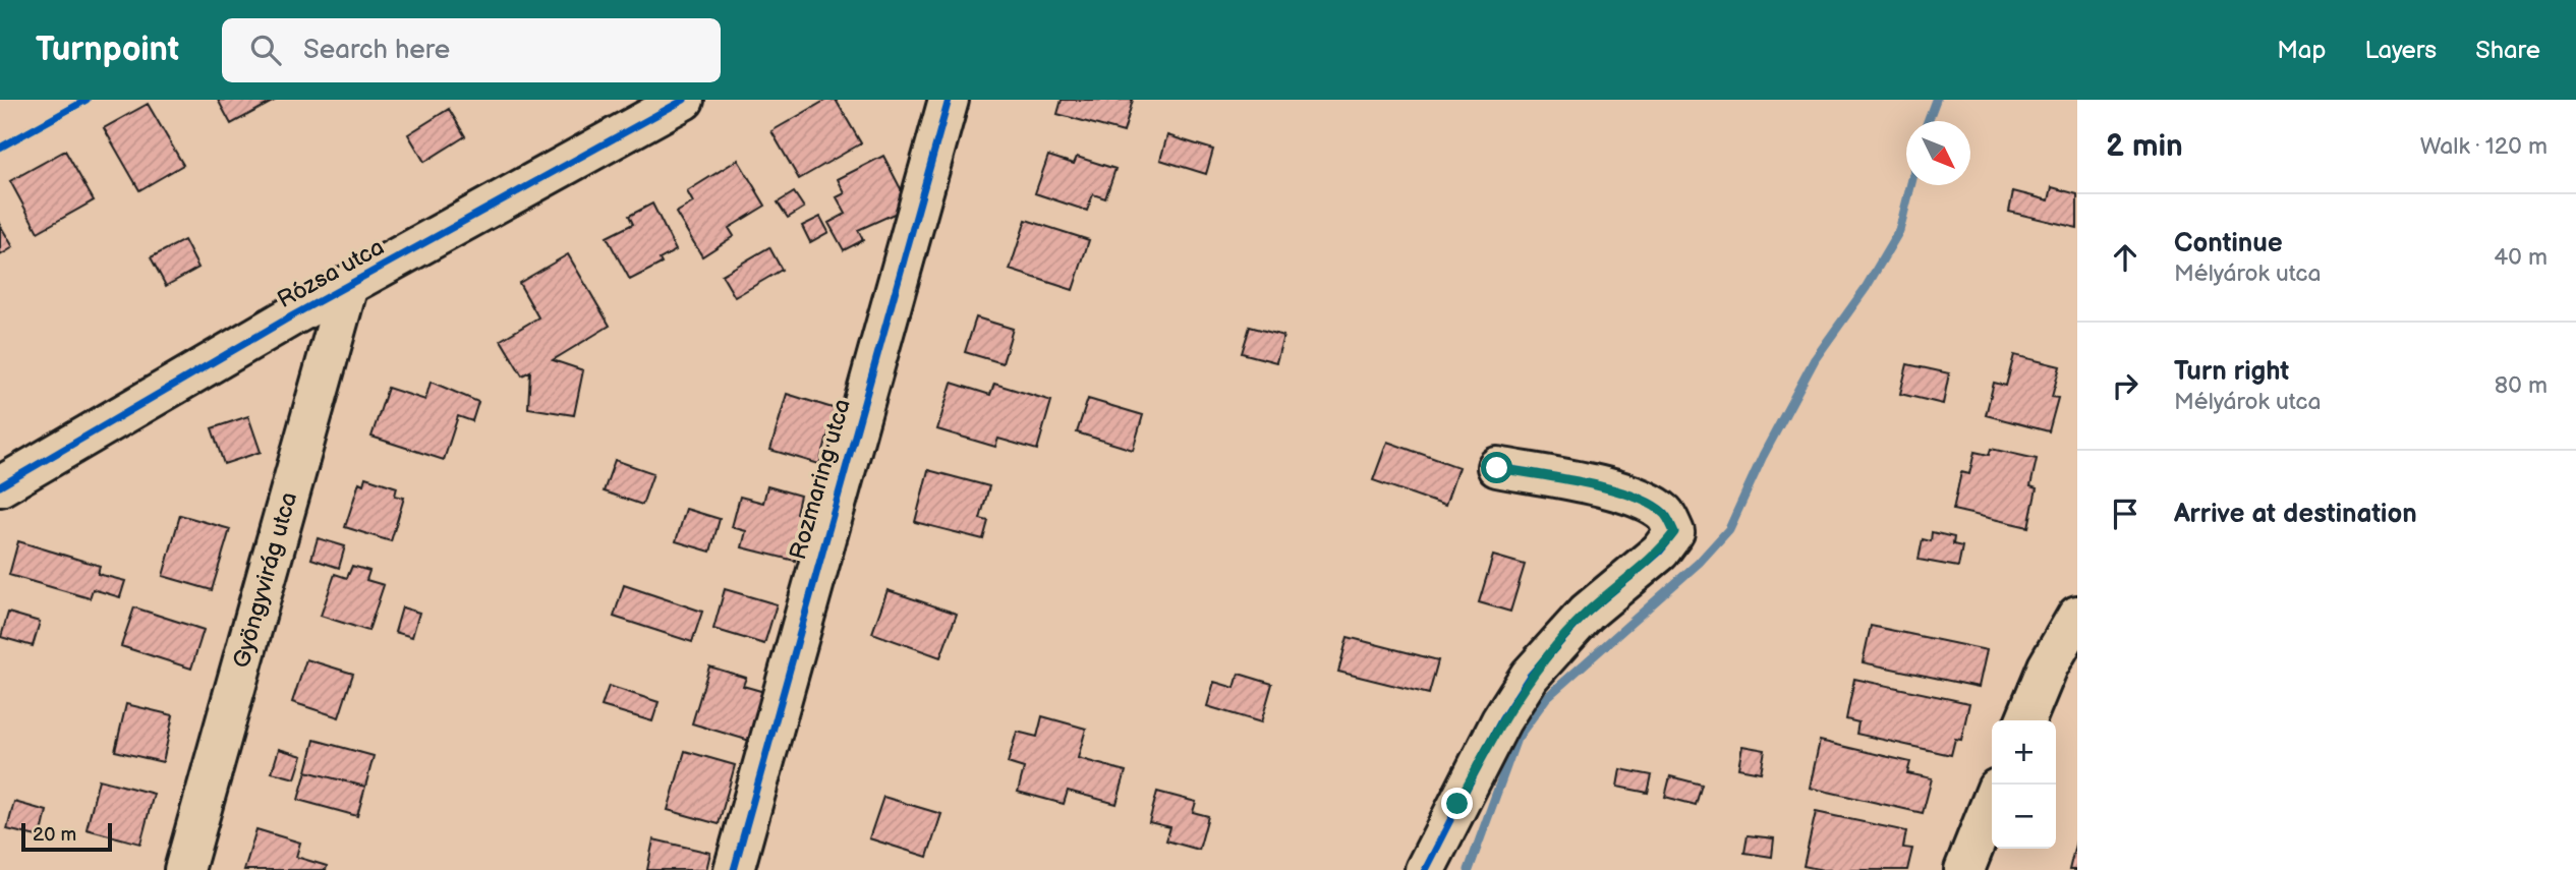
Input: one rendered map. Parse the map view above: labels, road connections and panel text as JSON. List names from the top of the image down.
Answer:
{
  "streets": {
    "street": ["Rózsa utca", "Rozmaring utca", "Gyöngyvirág utca"]
  },
  "crossings": [
    ["Rózsa utca", "Gyöngyvirág utca"]
  ],
  "scale_bar": "20 m",
  "north": "bottom right",
  "page": {
    "header": "Turnpoint",
    "search": "Search here",
    "nav": ["Map", "Layers", "Share"],
    "heading": ["2 min", "Walk · 120 m"],
    "list": [
      ["Continue", "Mélyárok utca", "40 m"],
      ["Turn right", "Mélyárok utca", "80 m"],
      "Arrive at destination"
    ],
    "map_buttons": ["+", "−"],
    "scale": "20 m"
  }
}
